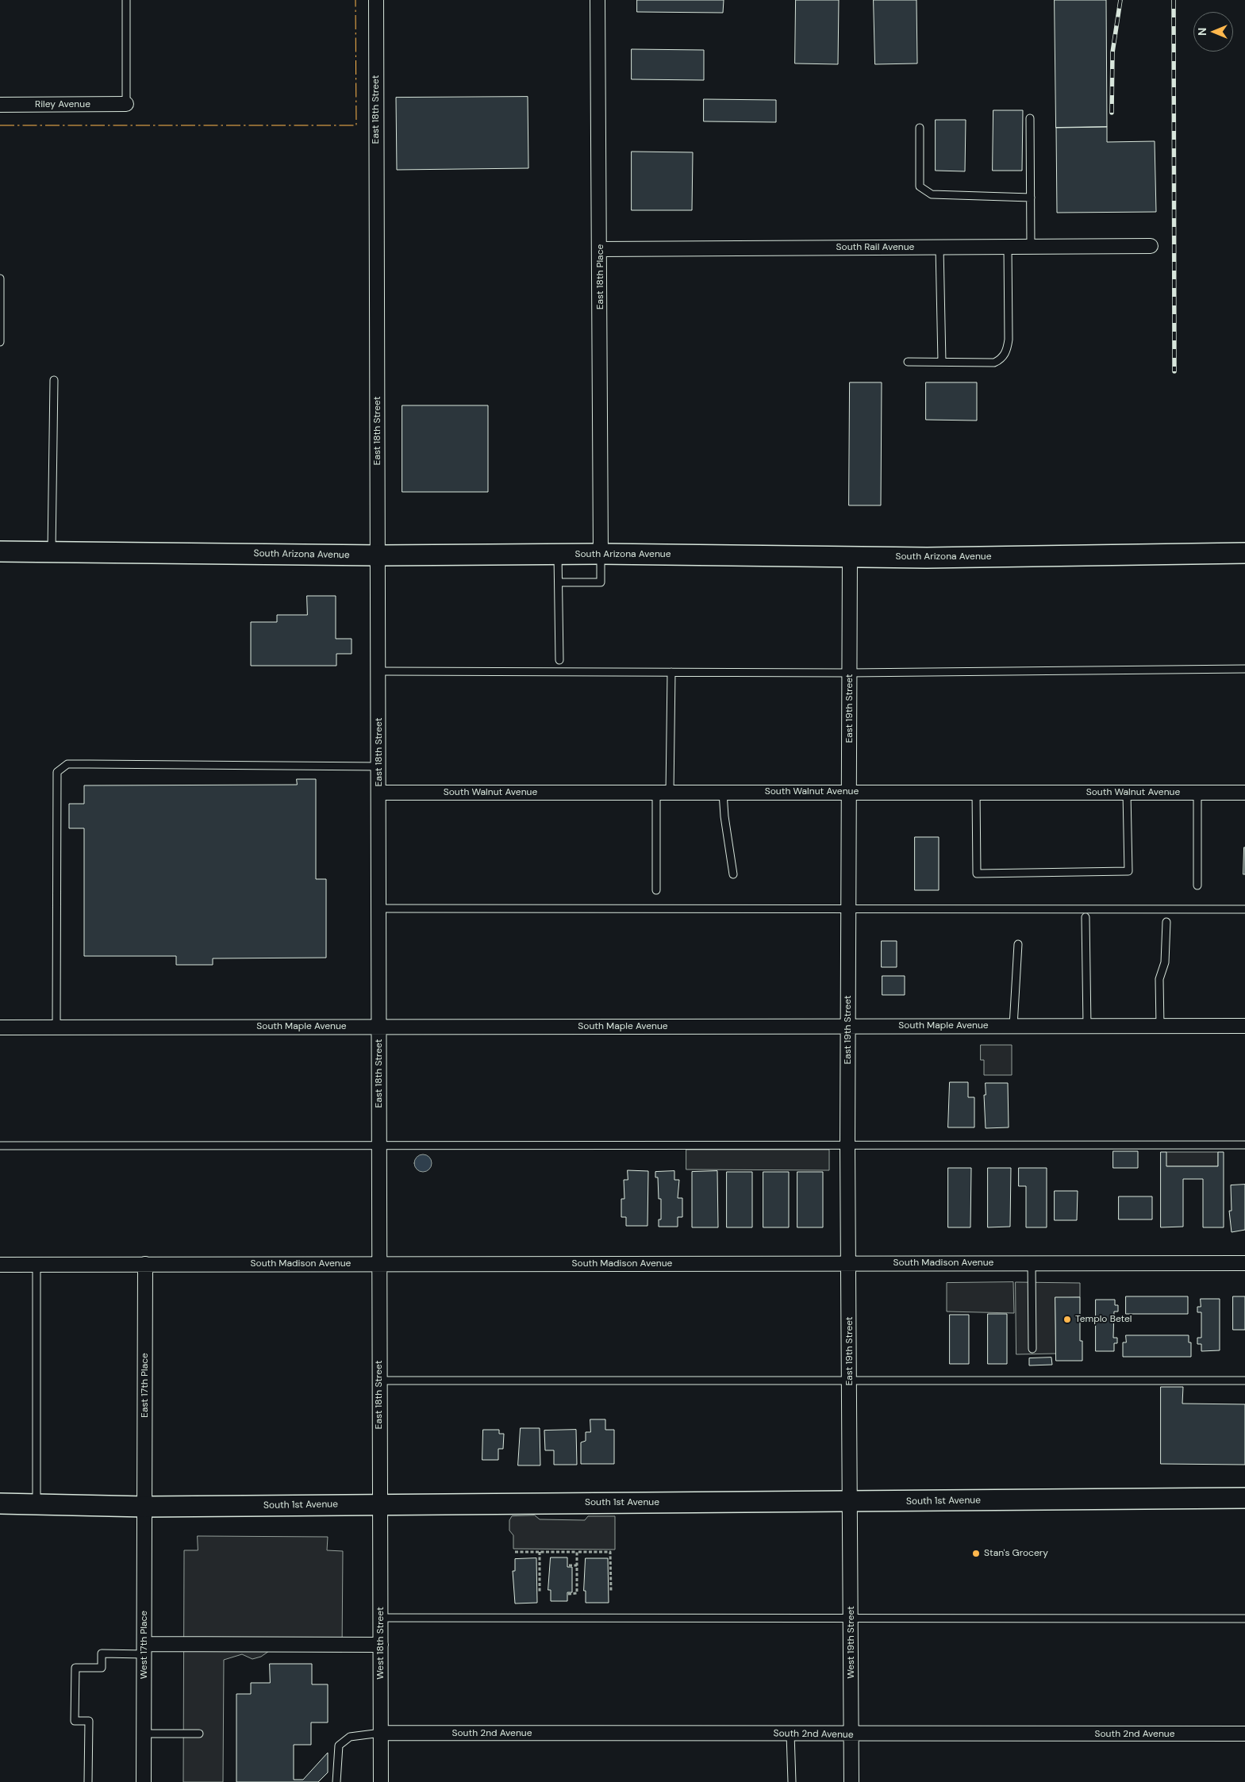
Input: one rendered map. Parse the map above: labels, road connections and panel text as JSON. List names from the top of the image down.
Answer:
{
  "streets": {
    "street": [
      "Riley Avenue",
      "East 18th Street",
      "South Rail Avenue",
      "East 18th Place",
      "South Arizona Avenue",
      "East 19th Street",
      "South Walnut Avenue",
      "South Maple Avenue",
      "South Madison Avenue",
      "East 17th Place",
      "South 1st Avenue",
      "West 19th Street",
      "West 18th Street",
      "West 17th Place",
      "South 2nd Avenue"
    ]
  },
  "crossings": [
    ["East 18th Street", "South Arizona Avenue"],
    ["East 18th Street", "South Walnut Avenue"],
    ["East 18th Street", "South Maple Avenue"],
    ["East 18th Street", "South Madison Avenue"],
    ["East 18th Street", "South 1st Avenue"],
    ["East 18th Street", "West 18th Street"],
    ["South Rail Avenue", "East 18th Place"],
    ["East 18th Place", "South Arizona Avenue"],
    ["South Arizona Avenue", "East 19th Street"],
    ["East 19th Street", "South Walnut Avenue"],
    ["East 19th Street", "South Maple Avenue"],
    ["East 19th Street", "South Madison Avenue"],
    ["East 19th Street", "South 1st Avenue"],
    ["East 19th Street", "West 19th Street"],
    ["South Madison Avenue", "East 17th Place"],
    ["East 17th Place", "South 1st Avenue"],
    ["East 17th Place", "West 17th Place"],
    ["South 1st Avenue", "West 19th Street"],
    ["South 1st Avenue", "West 18th Street"],
    ["South 1st Avenue", "West 17th Place"],
    ["West 19th Street", "South 2nd Avenue"],
    ["West 18th Street", "South 2nd Avenue"]
  ],
  "places": ["Templo Betel", "Stan's Grocery"],
  "north": "left"
}
